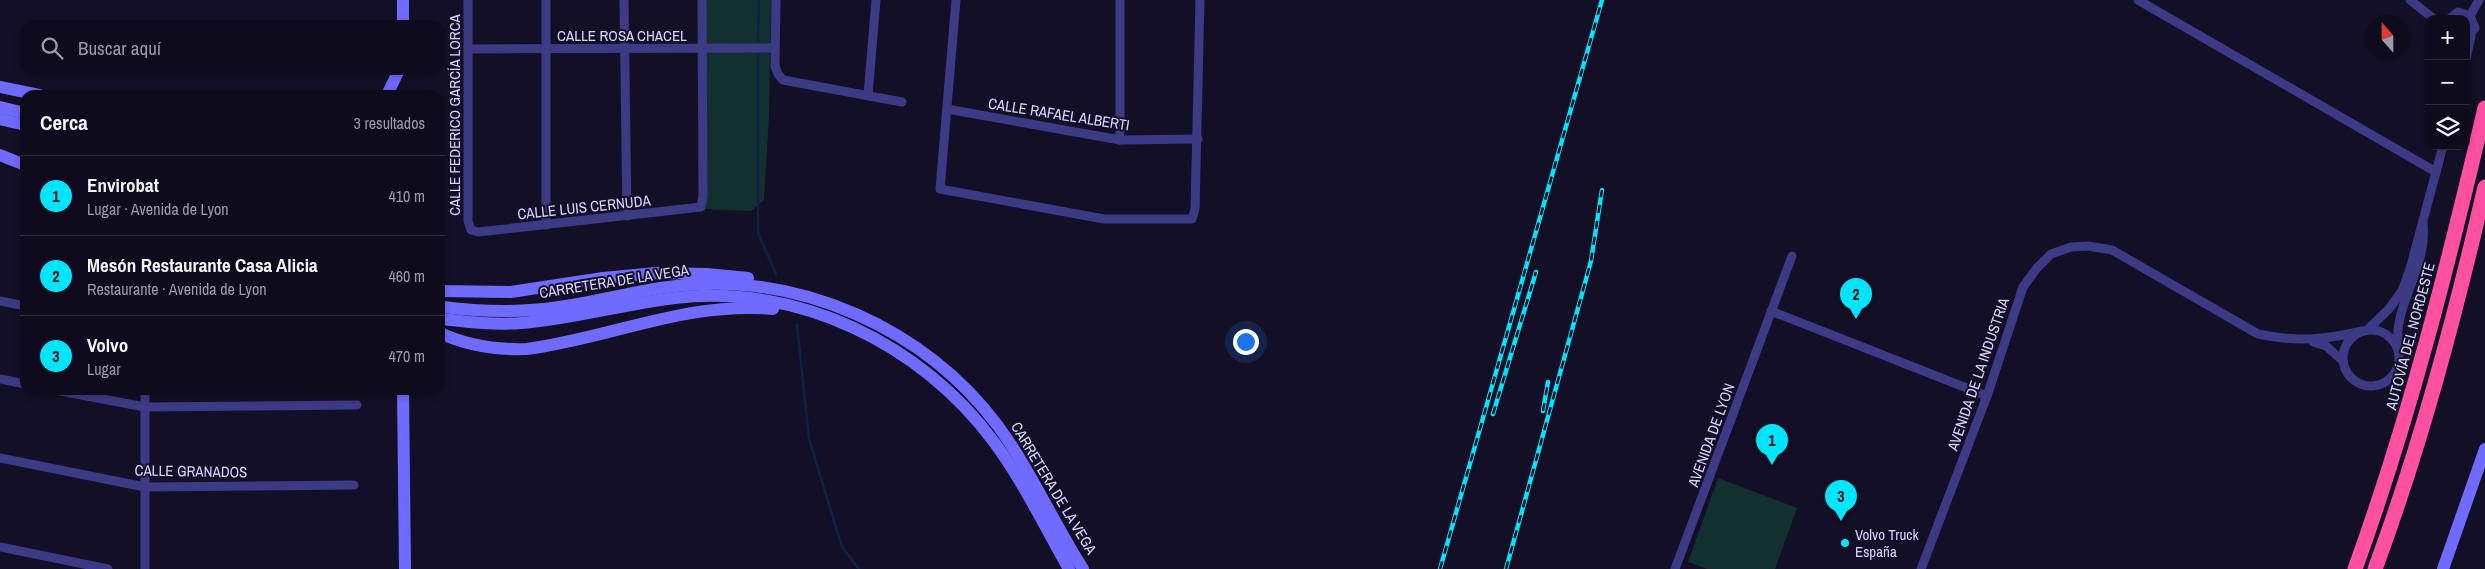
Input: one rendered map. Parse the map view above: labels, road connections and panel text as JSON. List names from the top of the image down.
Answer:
{
  "streets": {
    "highway": ["AUTOVÍA DEL NORDESTE"],
    "main road": ["CARRETERA DE LA VEGA"],
    "street": [
      "CALLE ROSA CHACEL",
      "CALLE RAFAEL ALBERTI",
      "CALLE FEDERICO GARCÍA LORCA",
      "CALLE LUIS CERNUDA",
      "AVENIDA DE LA INDUSTRIA",
      "AVENIDA DE LYON",
      "CALLE GRANADOS"
    ]
  },
  "crossings": [
    ["CALLE ROSA CHACEL", "CALLE FEDERICO GARCÍA LORCA"],
    ["CALLE ROSA CHACEL", "CALLE LUIS CERNUDA"],
    ["CALLE FEDERICO GARCÍA LORCA", "CALLE LUIS CERNUDA"]
  ],
  "places": ["Volvo Truck España"],
  "north": "top",
  "page": {
    "map_buttons": ["+", "−"],
    "search": "Buscar aquí",
    "heading": ["Cerca", "3 resultados"],
    "list": [
      {
        "mark": "1",
        "name": "Envirobat",
        "note": "Lugar · Avenida de Lyon",
        "value": "410 m"
      },
      {
        "mark": "2",
        "name": "Mesón Restaurante Casa Alicia",
        "note": "Restaurante · Avenida de Lyon",
        "value": "460 m"
      },
      {
        "mark": "3",
        "name": "Volvo",
        "note": "Lugar",
        "value": "470 m"
      }
    ],
    "pins": ["2", "1", "3"]
  }
}
